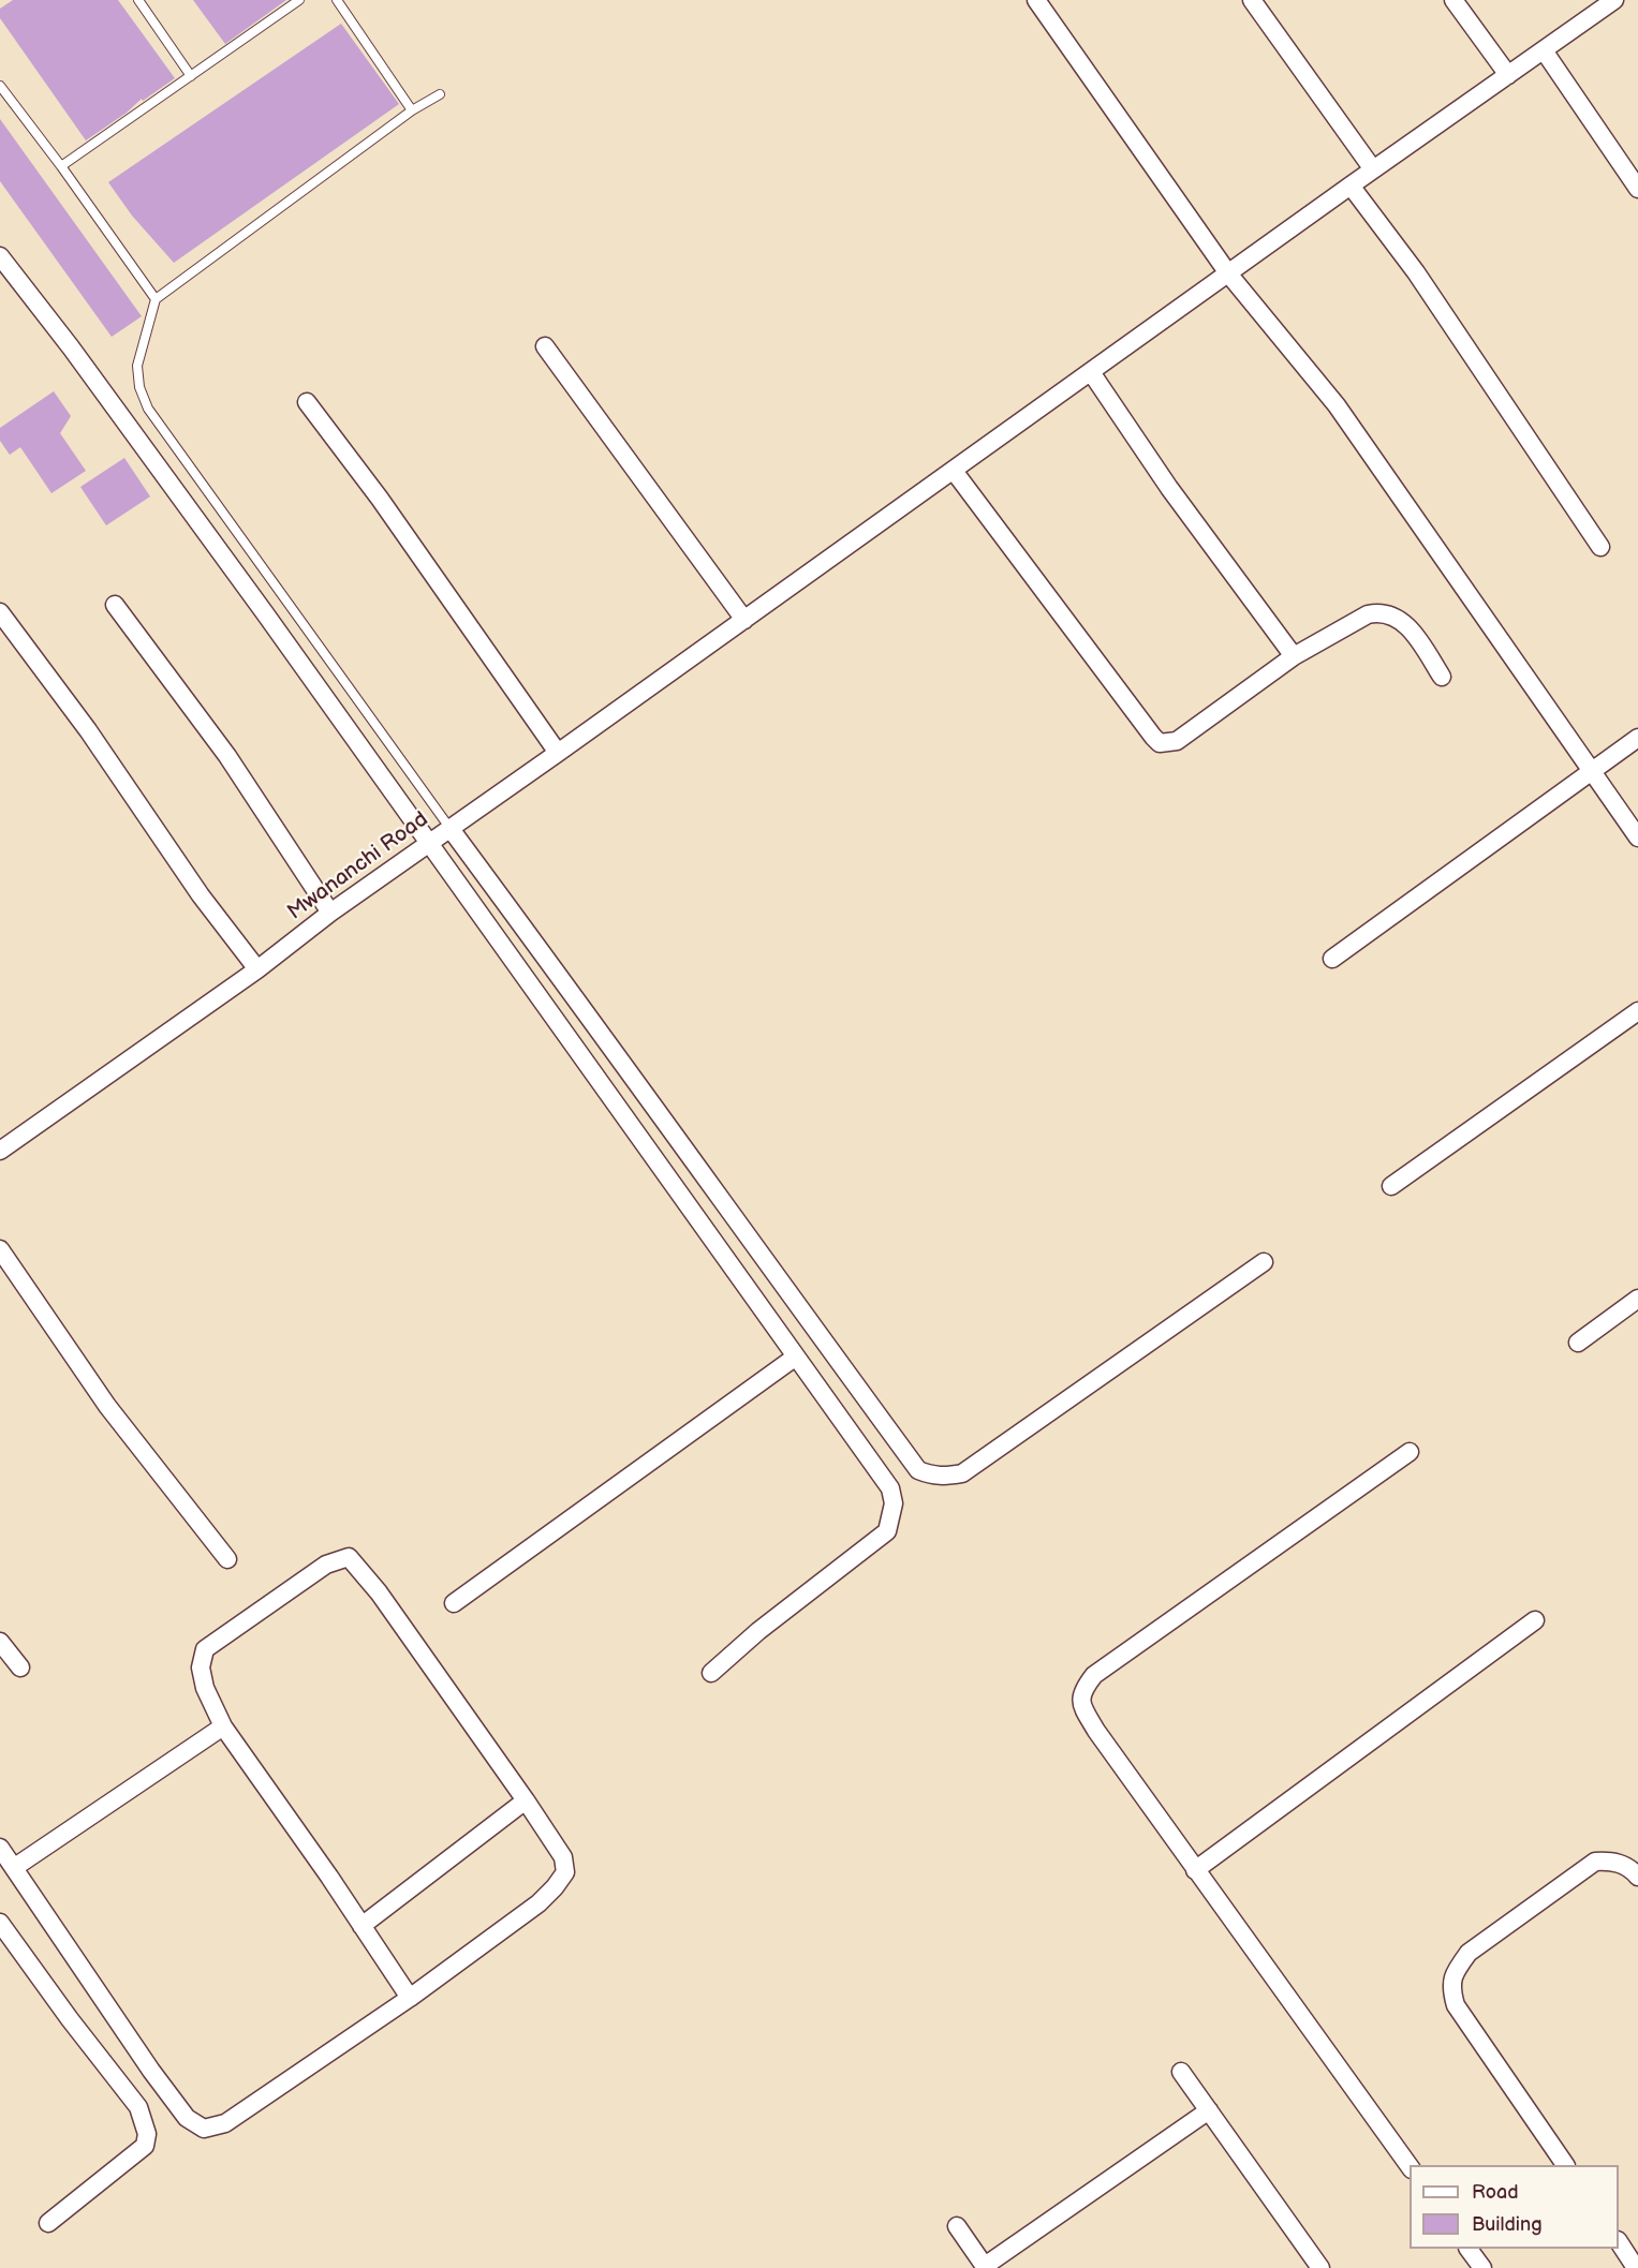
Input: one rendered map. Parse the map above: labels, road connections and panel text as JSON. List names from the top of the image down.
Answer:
{
  "streets": {
    "street": ["Mwananchi Road"]
  },
  "legend": ["Road", "Building"]
}
